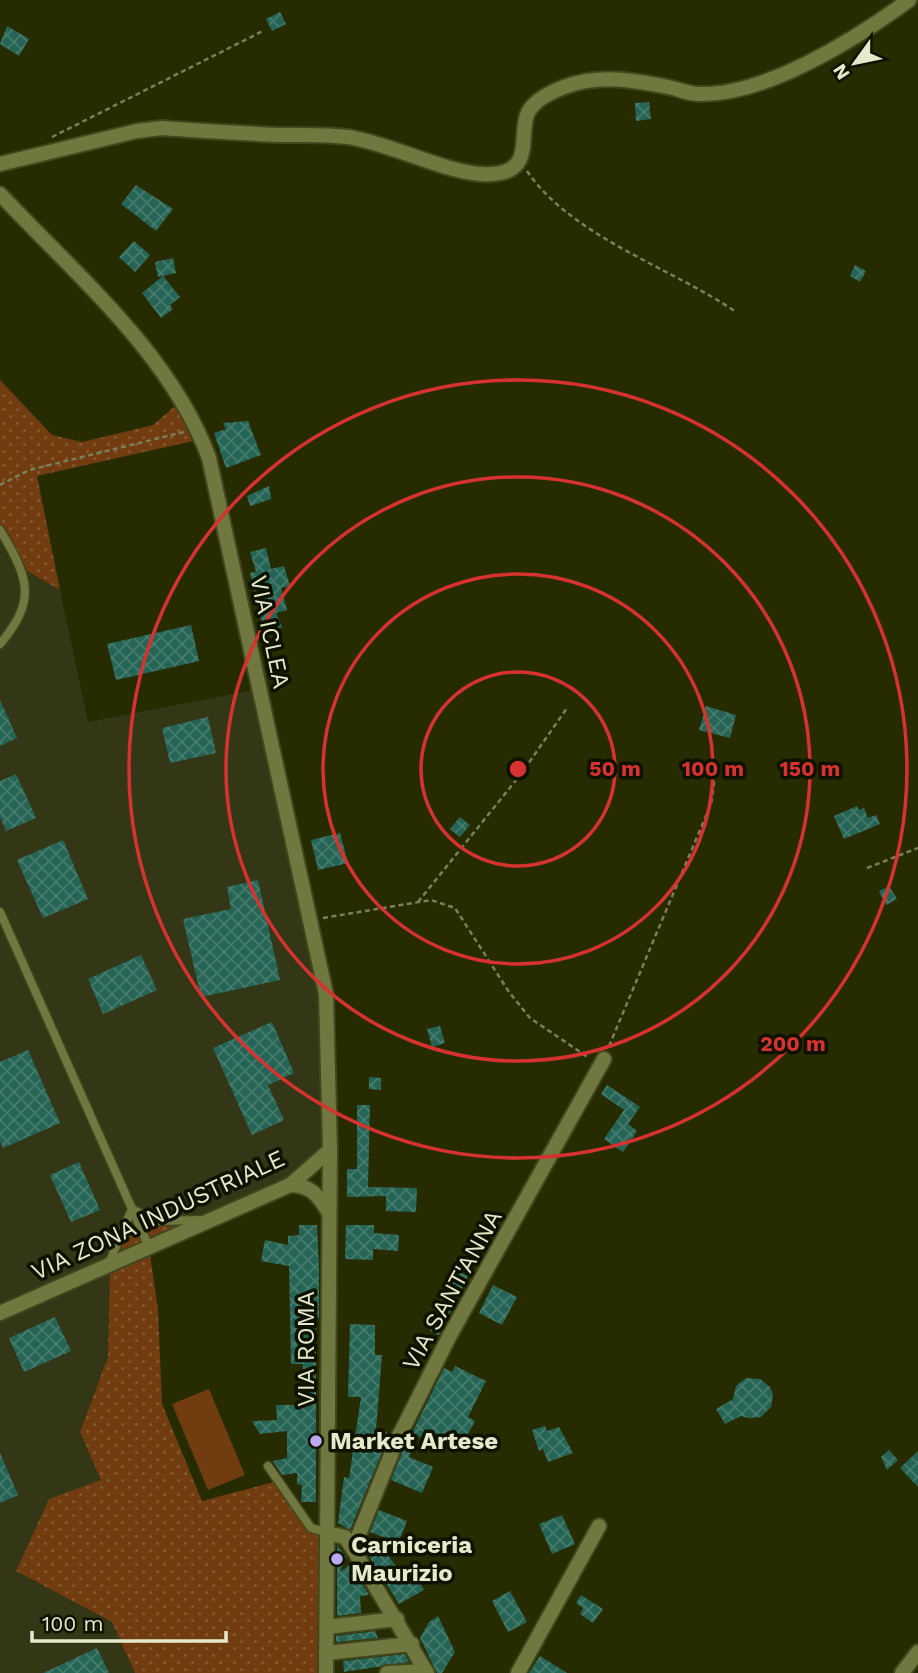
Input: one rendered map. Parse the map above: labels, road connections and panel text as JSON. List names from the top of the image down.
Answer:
{
  "streets": {
    "street": [
      "VIA ICLEA",
      "VIA ZONA INDUSTRIALE",
      "VIA SANT'ANNA",
      "VIA ROMA"
    ]
  },
  "crossings": [
    ["VIA ICLEA", "VIA ZONA INDUSTRIALE"],
    ["VIA ICLEA", "VIA ROMA"],
    ["VIA ZONA INDUSTRIALE", "VIA ROMA"]
  ],
  "places": ["Market Artese", "Carniceria Maurizio"],
  "scale_bar": "100 m",
  "north": "bottom left",
  "rings": [
    "50 m",
    "100 m",
    "150 m",
    "200 m"
  ]
}
